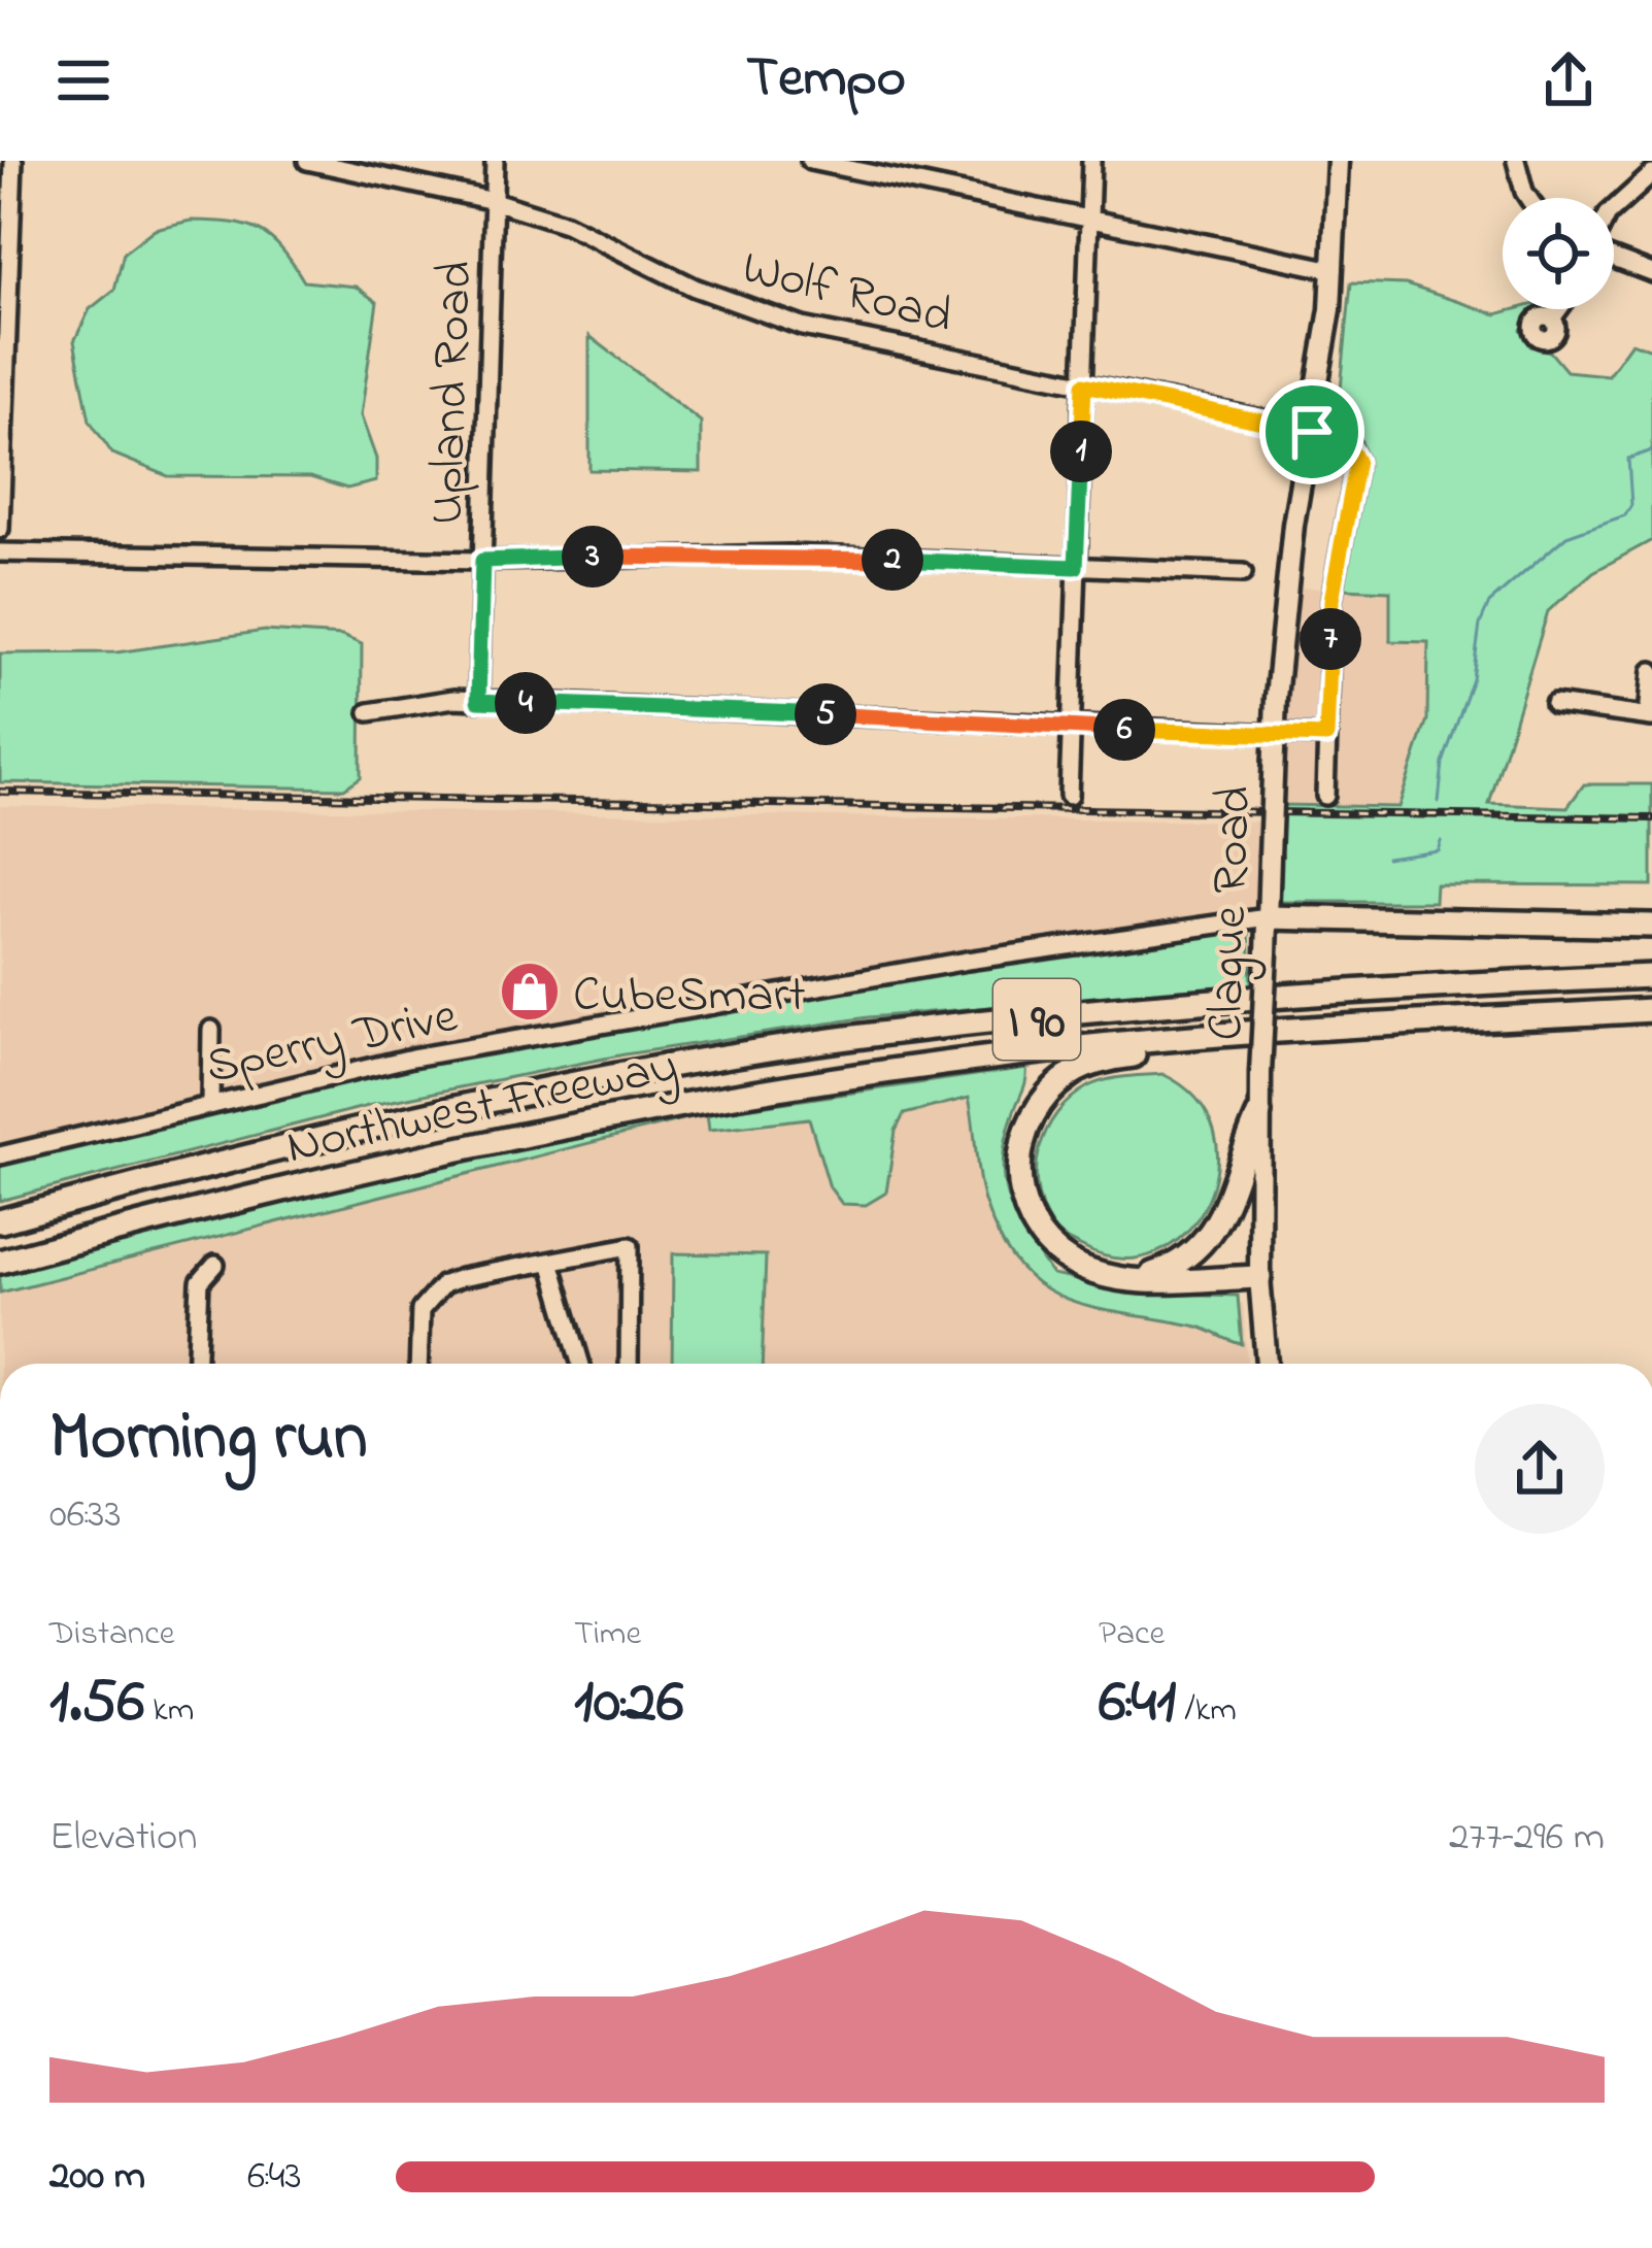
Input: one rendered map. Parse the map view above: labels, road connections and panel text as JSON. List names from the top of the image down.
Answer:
{
  "streets": {
    "highway": ["I 90", "Northwest Freeway"],
    "main road": ["Clague Road"],
    "street": ["Wolf Road", "Upland Road", "Sperry Drive"]
  },
  "crossings": [
    ["Wolf Road", "Upland Road"],
    ["Wolf Road", "Clague Road"],
    ["Clague Road", "Sperry Drive"]
  ],
  "places": {
    "shop": ["CubeSmart"]
  },
  "page": {
    "header": "Tempo",
    "pins": [
      "1",
      "3",
      "2",
      "7",
      "4",
      "5",
      "6"
    ],
    "heading": ["Morning run", "06:33"],
    "stats": [
      ["Distance", "1.56 km"],
      ["Time", "10:26"],
      ["Pace", "6:41 /km"]
    ],
    "chart": ["Elevation", "277–296 m"],
    "list": [
      {
        "name": "200 m",
        "note": "6:43"
      }
    ]
  }
}
